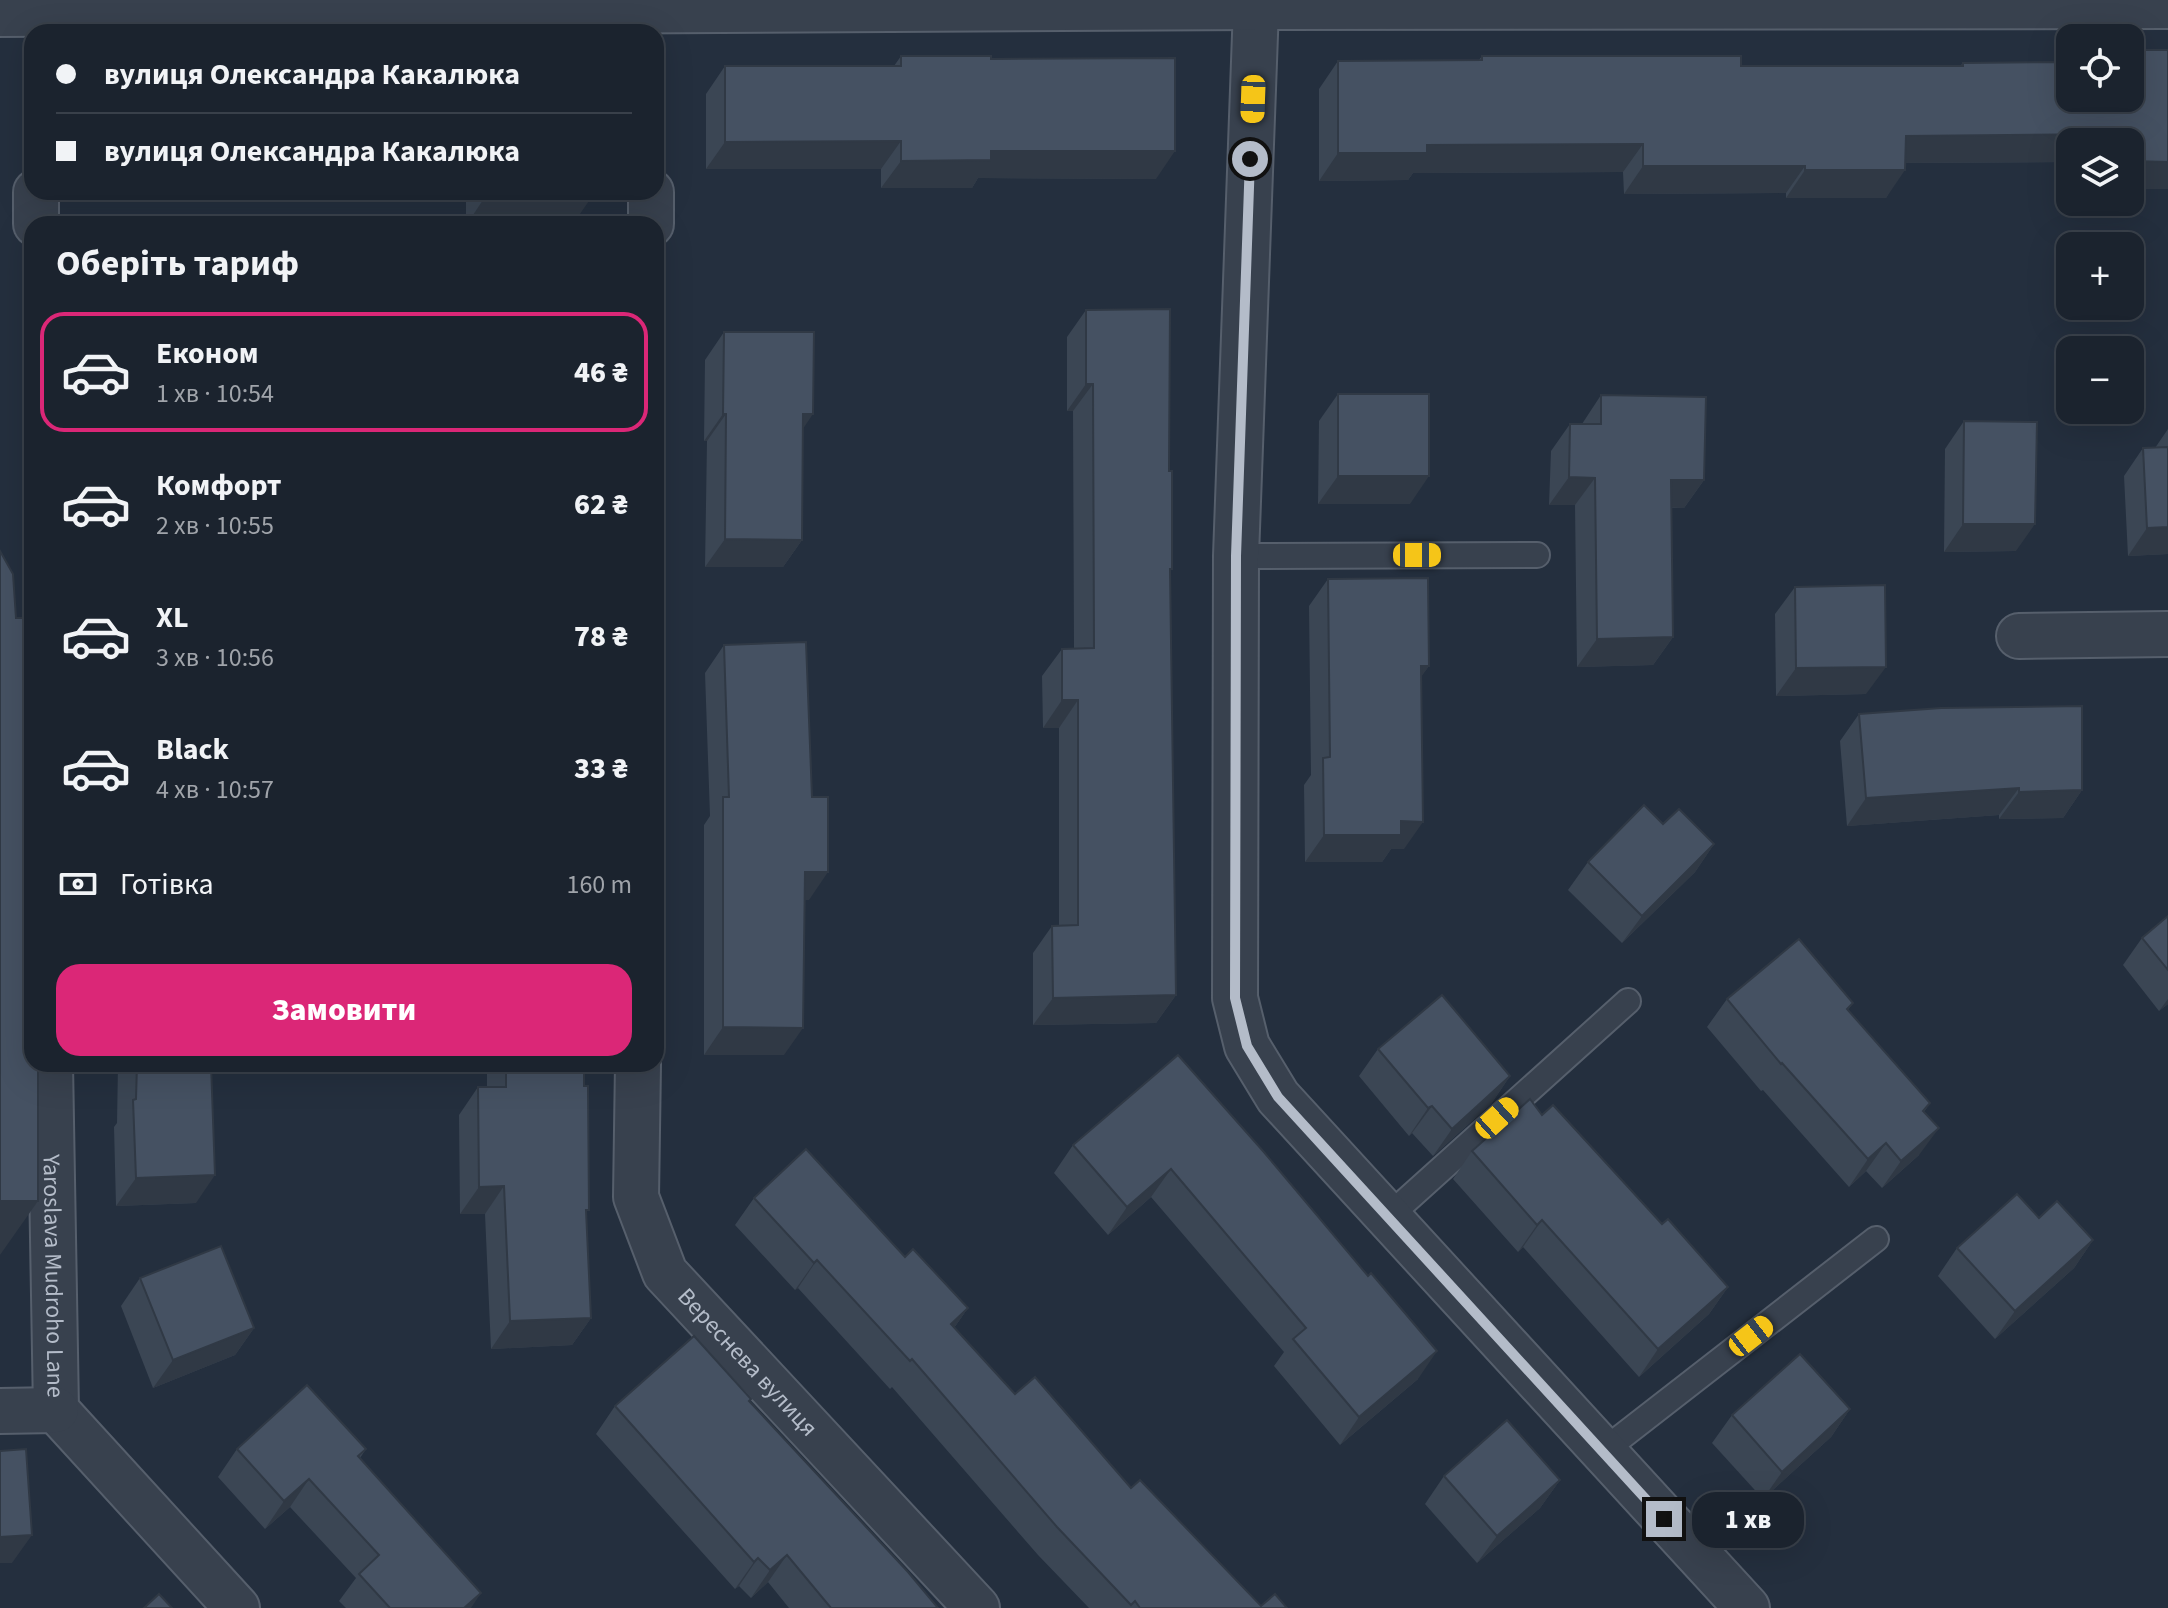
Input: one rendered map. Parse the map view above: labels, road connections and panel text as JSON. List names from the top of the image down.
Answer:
{
  "streets": {
    "street": ["Yaroslava Mudroho Lane", "Вереснева вулиця"]
  },
  "page": {
    "map_buttons": ["+", "−"],
    "banner": ["вулиця Олександра Какалюка", "вулиця Олександра Какалюка"],
    "heading": "Оберіть тариф",
    "list": [
      {
        "name": "Економ",
        "note": "1 хв · 10:54",
        "value": "46 ₴"
      },
      {
        "name": "Комфорт",
        "note": "2 хв · 10:55",
        "value": "62 ₴"
      },
      {
        "name": "XL",
        "note": "3 хв · 10:56",
        "value": "78 ₴"
      },
      {
        "name": "Black",
        "note": "4 хв · 10:57",
        "value": "33 ₴"
      }
    ],
    "pay": ["Готівка", "160 m"],
    "buttons": "Замовити",
    "bubble": "1 хв"
  }
}
